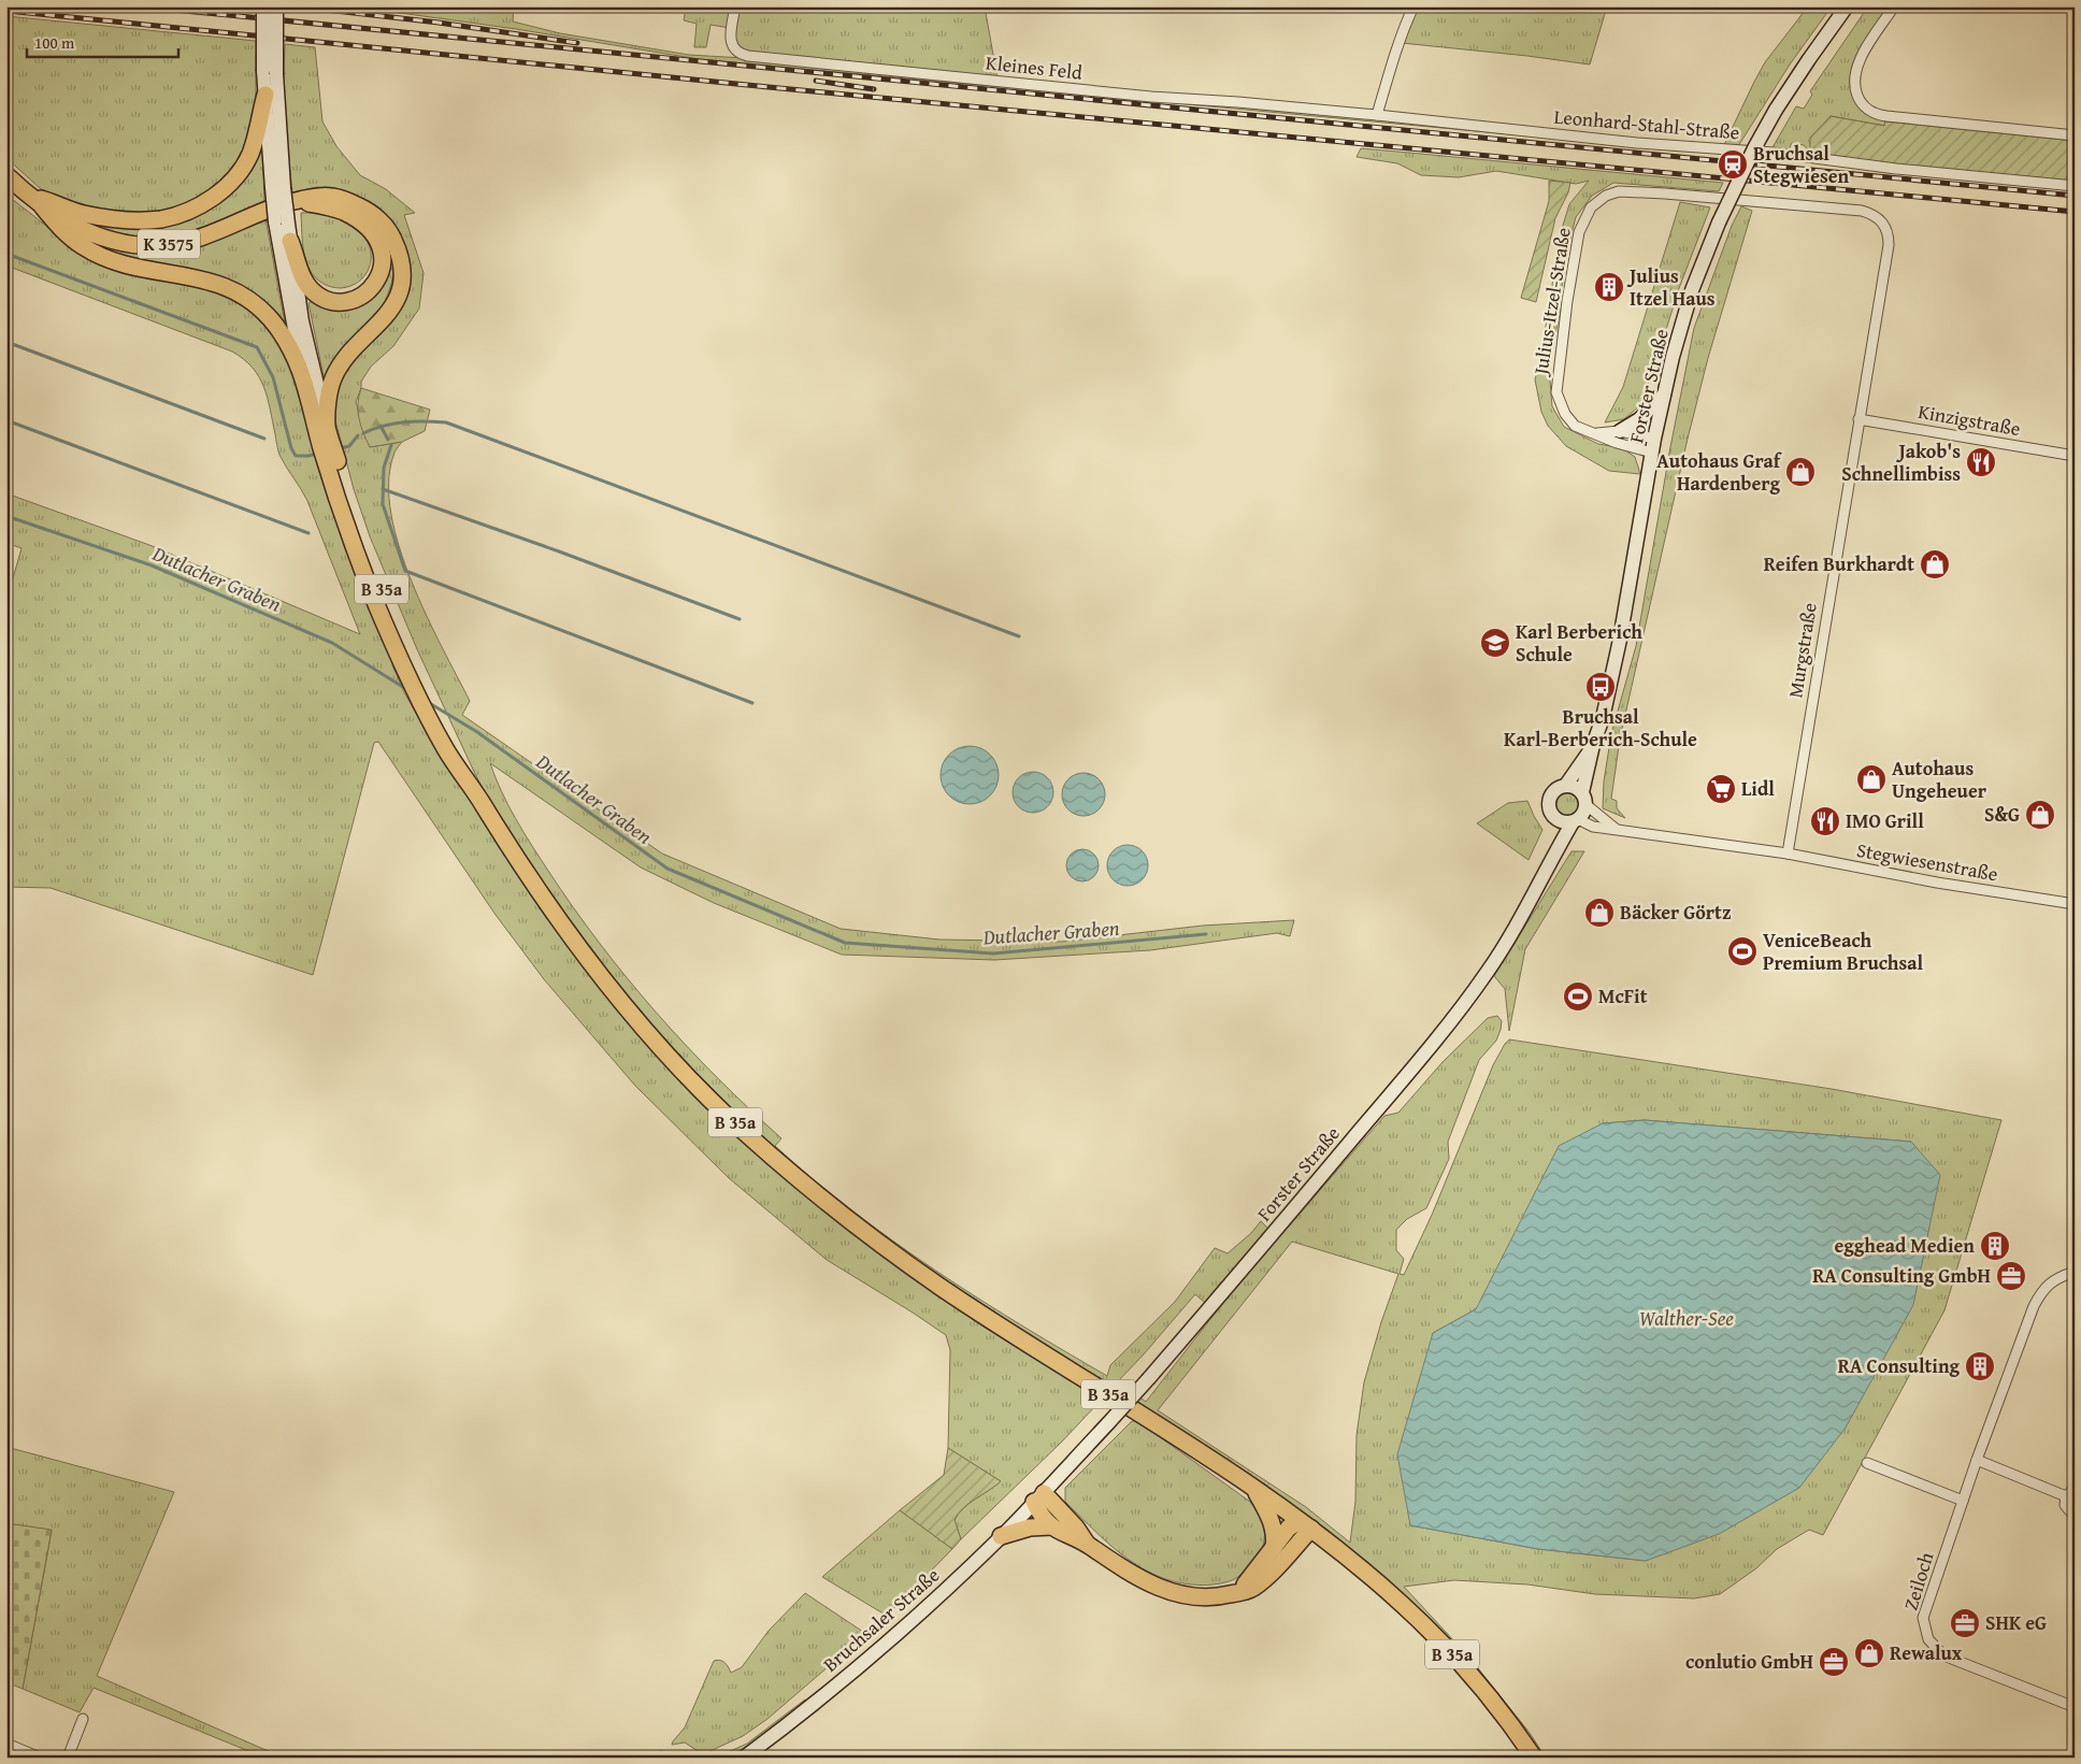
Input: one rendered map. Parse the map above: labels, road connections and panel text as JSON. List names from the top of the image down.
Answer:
{
  "streets": {
    "main road": ["K 3575", "B 35a"],
    "street": [
      "Kleines Feld",
      "Leonhard-Stahl-Straße",
      "Julius-Itzel-Straße",
      "Forster Straße",
      "Kinzigstraße",
      "Murgstraße",
      "Stegwiesenstraße",
      "Zeiloch",
      "Bruchsaler Straße"
    ]
  },
  "crossings": [
    ["Kleines Feld", "Leonhard-Stahl-Straße"],
    ["Julius-Itzel-Straße", "Forster Straße"],
    ["Julius-Itzel-Straße", "Murgstraße"],
    ["Forster Straße", "Stegwiesenstraße"],
    ["Forster Straße", "Bruchsaler Straße"],
    ["Kinzigstraße", "Murgstraße"],
    ["Murgstraße", "Stegwiesenstraße"]
  ],
  "water": ["Dutlacher Graben", "Walther-See"],
  "places": {
    "station": ["Bruchsal Stegwiesen"],
    "building": ["Julius Itzel Haus", "egghead Medien", "RA Consulting"],
    "restaurant": ["Jakob's Schnellimbiss", "IMO Grill"],
    "shop": [
      "Autohaus Graf Hardenberg",
      "Reifen Burkhardt",
      "Autohaus Ungeheuer",
      "S&G",
      "Bäcker Görtz",
      "Rewalux"
    ],
    "school or university": ["Karl Berberich Schule"],
    "bus stop": ["Bruchsal Karl-Berberich-Schule"],
    "supermarket": ["Lidl"],
    "sports": ["VeniceBeach Premium Bruchsal", "McFit"],
    "office": ["RA Consulting GmbH", "SHK eG", "conlutio GmbH"]
  },
  "scale_bar": "100 m"
}
